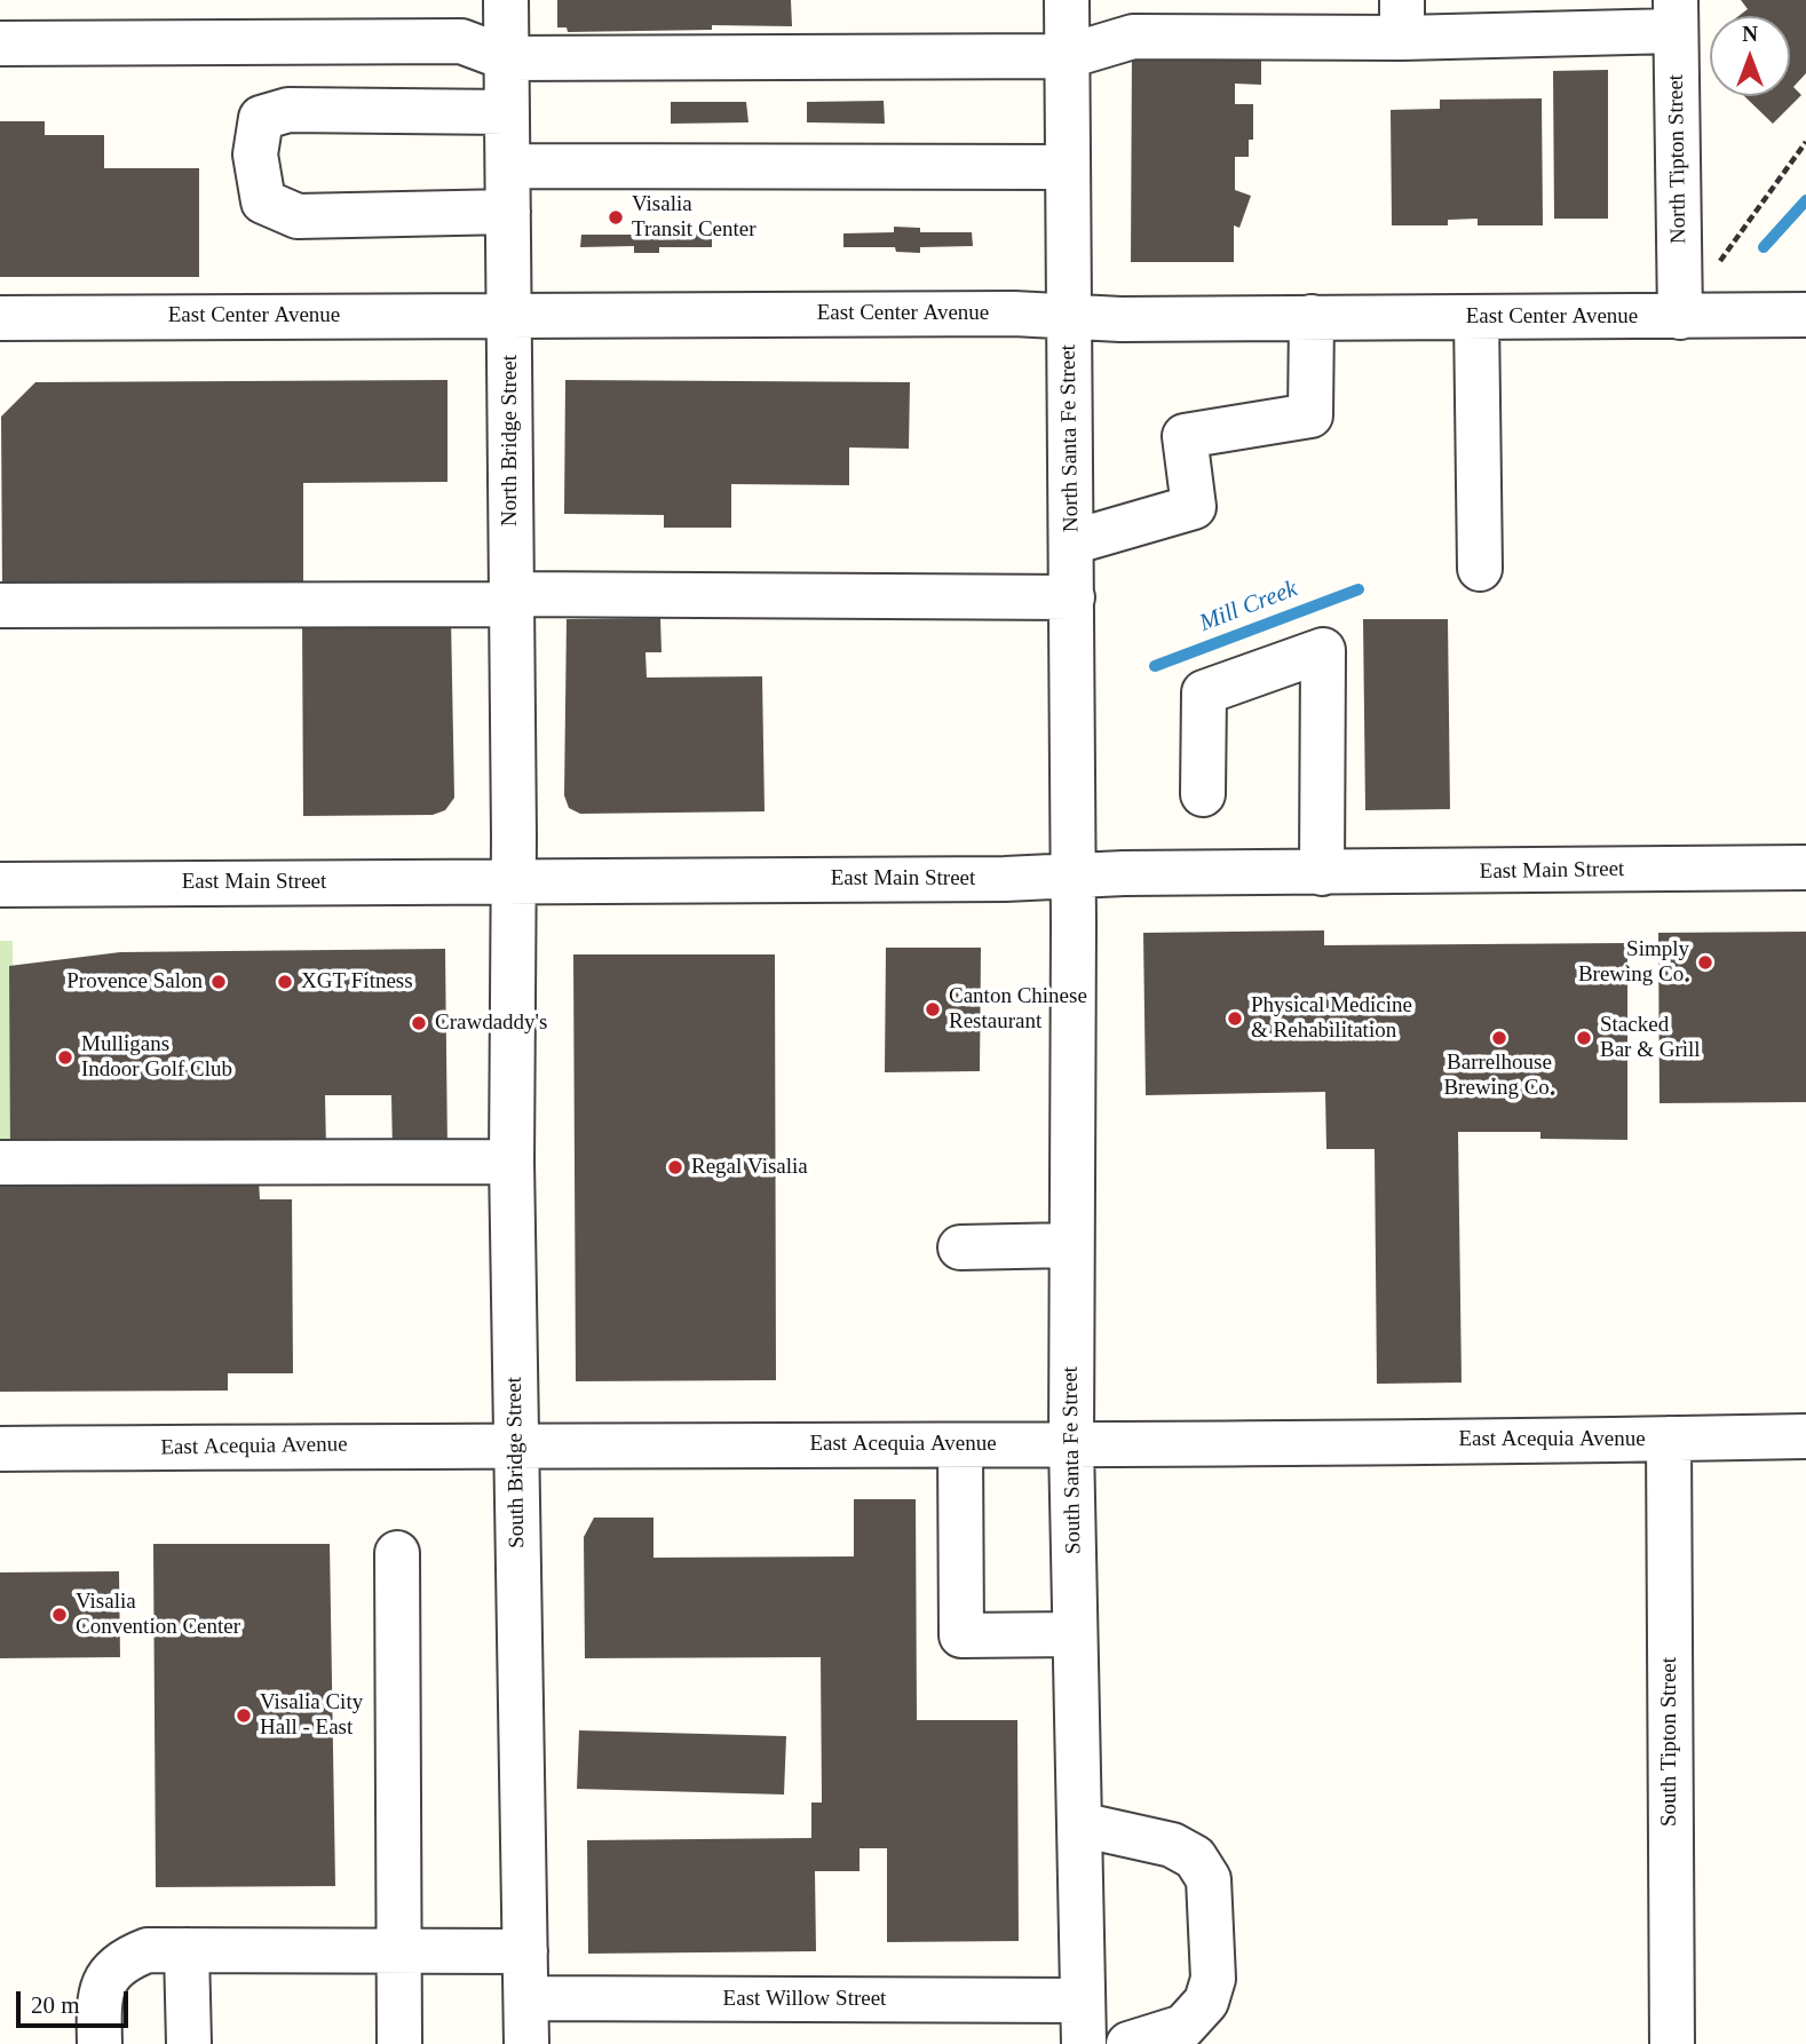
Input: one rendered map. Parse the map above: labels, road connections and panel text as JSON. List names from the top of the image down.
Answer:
{
  "streets": {
    "street": [
      "North Tipton Street",
      "East Center Avenue",
      "North Santa Fe Street",
      "North Bridge Street",
      "East Main Street",
      "East Acequia Avenue",
      "South Santa Fe Street",
      "South Bridge Street",
      "South Tipton Street",
      "East Willow Street"
    ]
  },
  "crossings": [
    ["North Tipton Street", "East Center Avenue"],
    ["East Center Avenue", "North Santa Fe Street"],
    ["East Center Avenue", "North Bridge Street"],
    ["North Santa Fe Street", "East Main Street"],
    ["North Santa Fe Street", "South Santa Fe Street"],
    ["North Bridge Street", "East Main Street"],
    ["North Bridge Street", "South Bridge Street"],
    ["East Main Street", "South Santa Fe Street"],
    ["East Main Street", "South Bridge Street"],
    ["East Acequia Avenue", "South Santa Fe Street"],
    ["East Acequia Avenue", "South Bridge Street"],
    ["East Acequia Avenue", "South Tipton Street"],
    ["South Santa Fe Street", "East Willow Street"],
    ["South Bridge Street", "East Willow Street"]
  ],
  "water": ["Mill Creek"],
  "places": [
    "Visalia Transit Center",
    "Simply Brewing Co.",
    "Provence Salon",
    "XGT Fitness",
    "Canton Chinese Restaurant",
    "Physical Medicine & Rehabilitation",
    "Crawdaddy's",
    "Barrelhouse Brewing Co.",
    "Stacked Bar & Grill",
    "Mulligans Indoor Golf Club",
    "Regal Visalia",
    "Visalia Convention Center",
    "Visalia City Hall - East"
  ],
  "scale_bar": "20 m",
  "north": "top"
}
